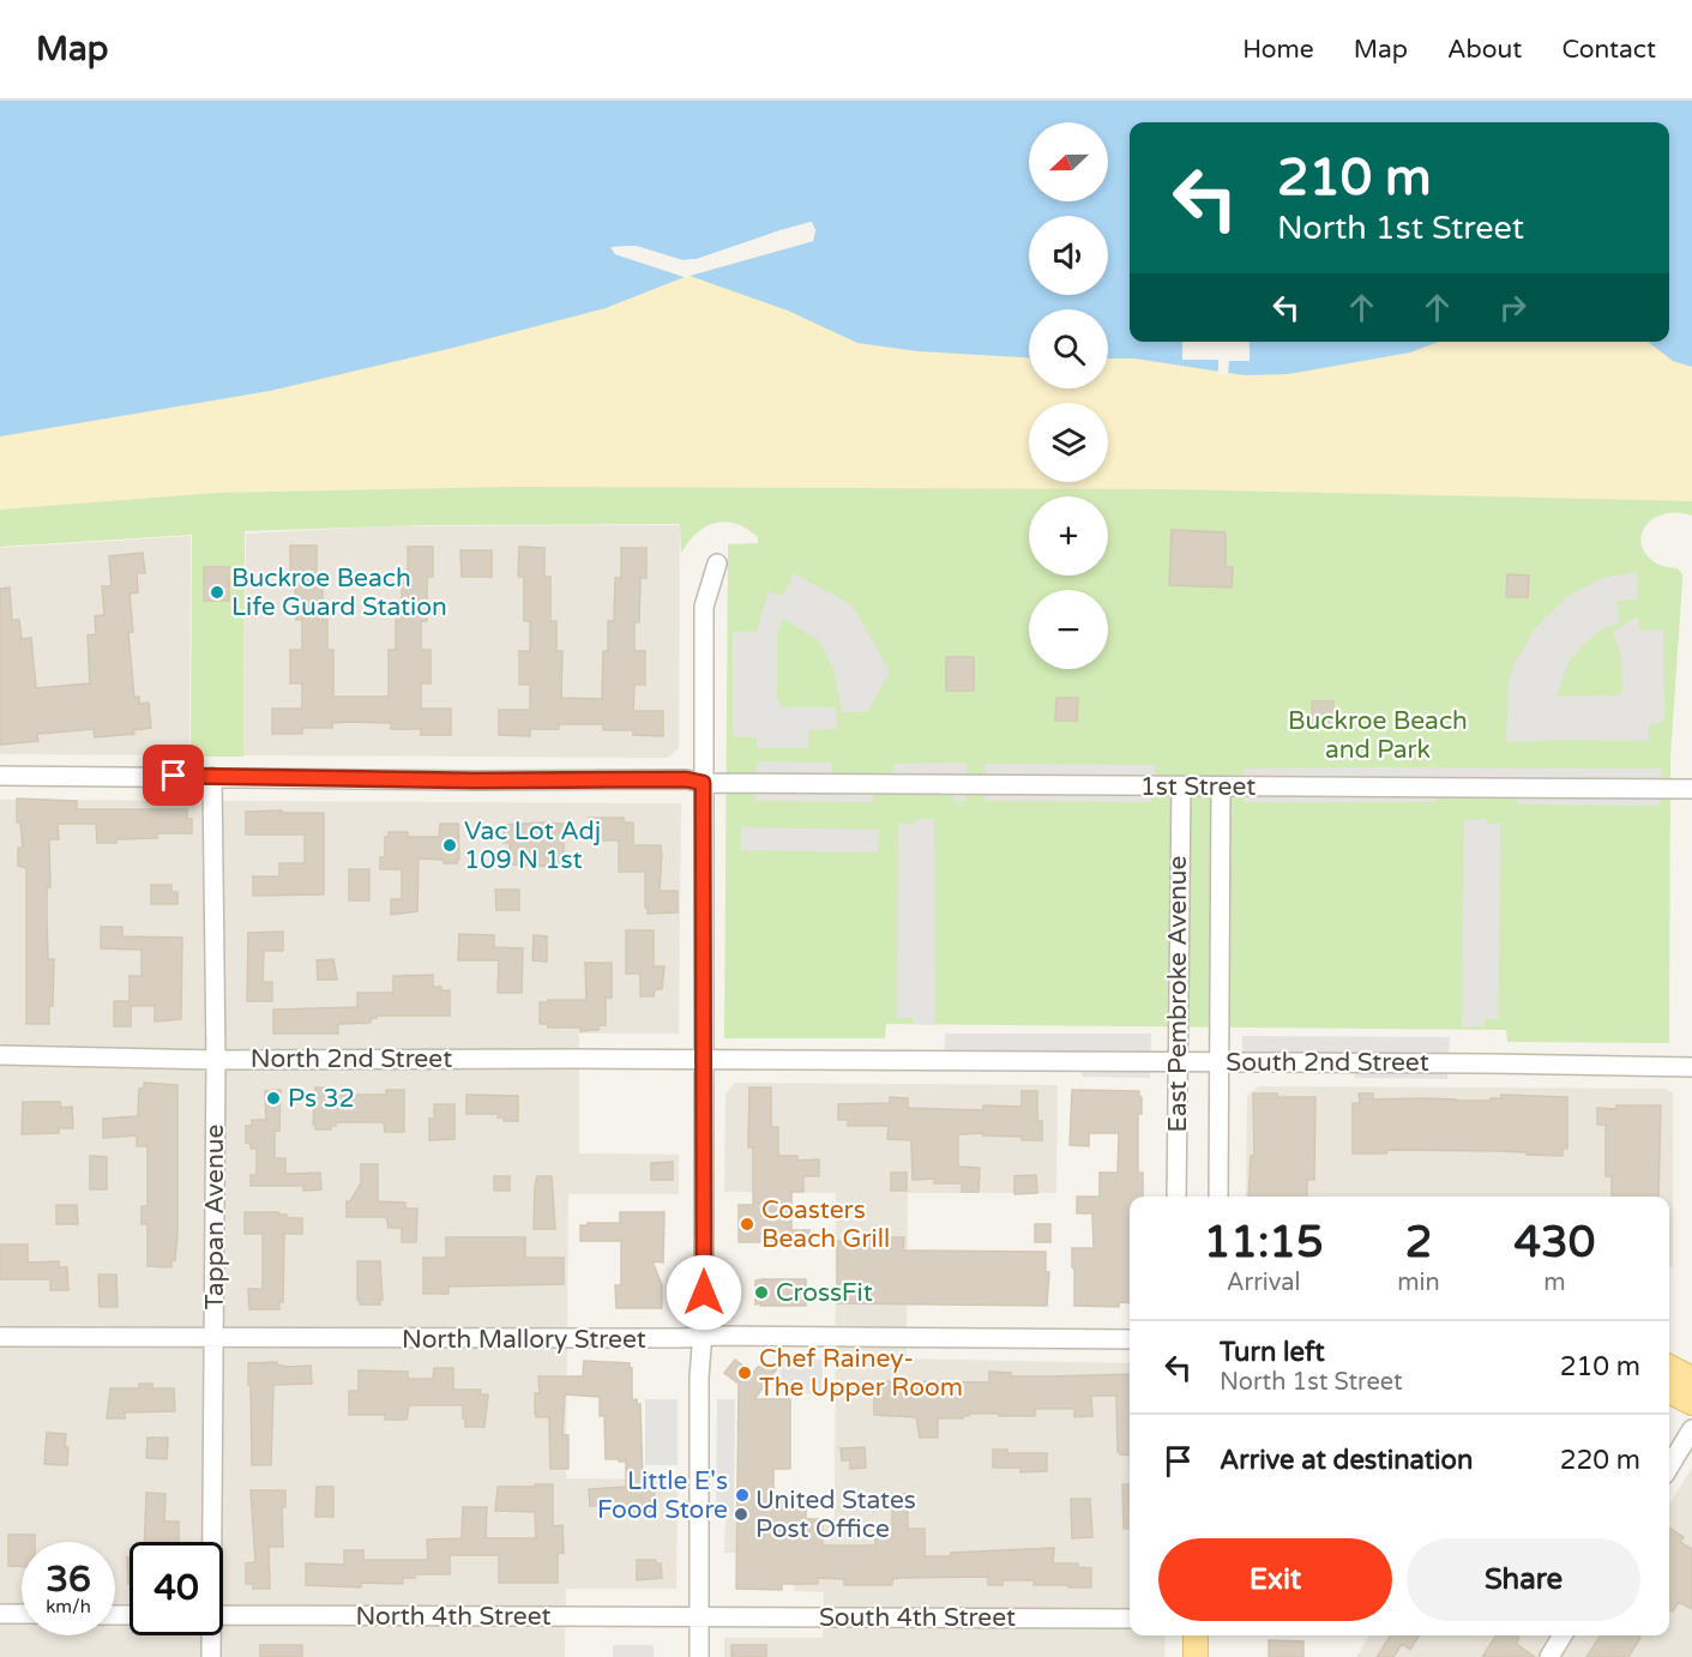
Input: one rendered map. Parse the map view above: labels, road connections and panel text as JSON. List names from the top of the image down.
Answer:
{
  "streets": {
    "street": [
      "1st Street",
      "East Pembroke Avenue",
      "North 2nd Street",
      "South 2nd Street",
      "Tappan Avenue",
      "North Mallory Street",
      "North 4th Street",
      "South 4th Street"
    ]
  },
  "crossings": [
    ["1st Street", "East Pembroke Avenue"],
    ["1st Street", "Tappan Avenue"],
    ["East Pembroke Avenue", "South 2nd Street"],
    ["North 2nd Street", "South 2nd Street"],
    ["North 2nd Street", "Tappan Avenue"],
    ["Tappan Avenue", "North Mallory Street"],
    ["North 4th Street", "South 4th Street"]
  ],
  "parks": ["Buckroe Beach and Park"],
  "places": [
    "Buckroe Beach Life Guard Station",
    "Vac Lot Adj 109 N 1st",
    "Ps 32",
    "Coasters Beach Grill",
    "CrossFit",
    "Chef Rainey- The Upper Room",
    "Little E's Food Store",
    "United States Post Office"
  ],
  "north": "left",
  "page": {
    "header": "Map",
    "nav": [
      "Home",
      "Map",
      "About",
      "Contact"
    ],
    "map_buttons": ["+", "−"],
    "turn": ["210 m", "North 1st Street"],
    "eta": [
      "11:15",
      "Arrival",
      "2",
      "min",
      "430",
      "m"
    ],
    "list": [
      {
        "name": "Turn left",
        "note": "North 1st Street",
        "value": "210 m"
      },
      {
        "name": "Arrive at destination",
        "value": "220 m"
      }
    ],
    "buttons": ["Exit", "Share"],
    "speed": "36 km/h",
    "limit": "40"
  }
}
